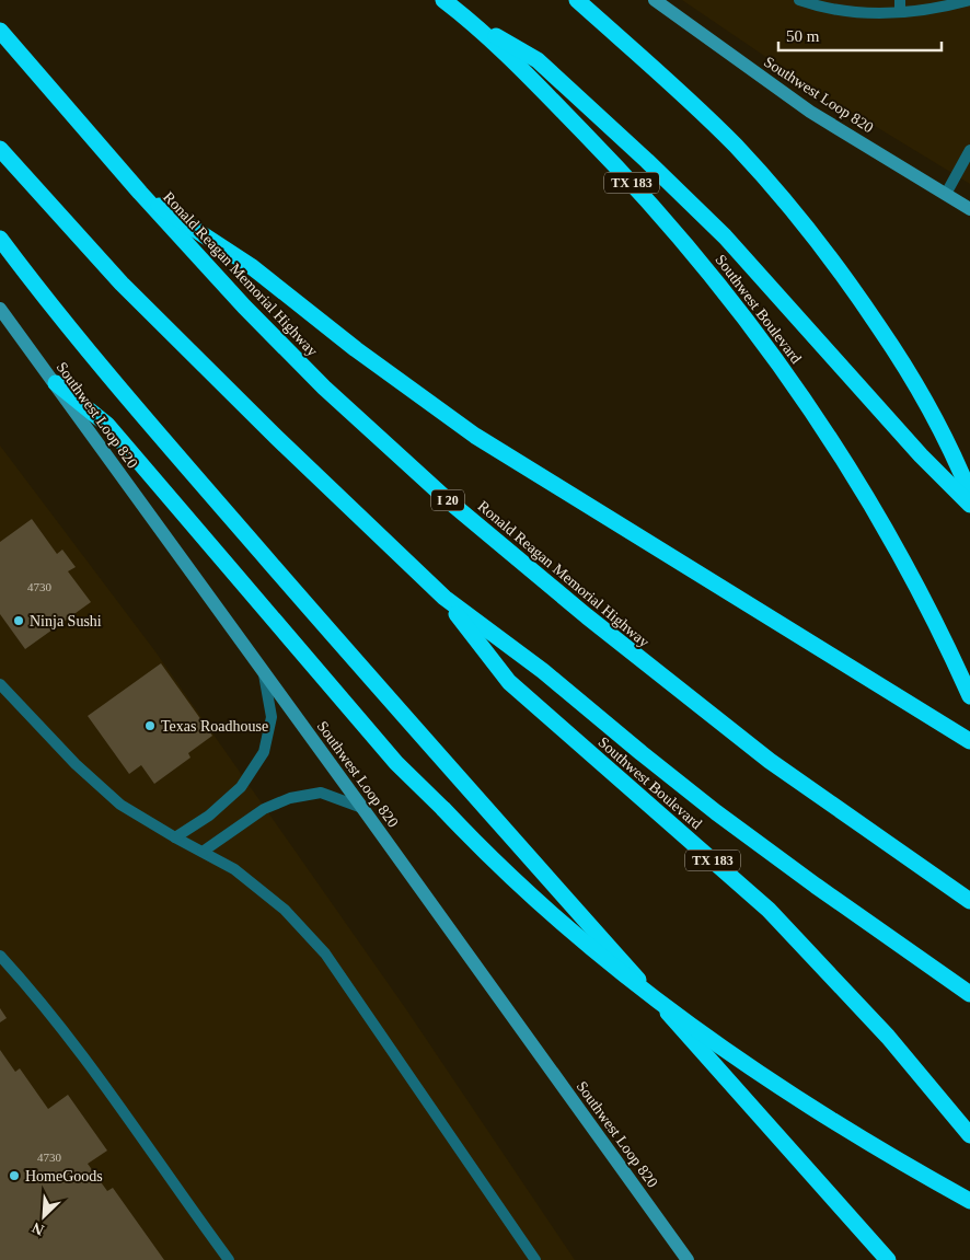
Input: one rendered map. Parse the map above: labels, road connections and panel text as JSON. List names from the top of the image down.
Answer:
{
  "streets": {
    "highway": [
      "TX 183",
      "Ronald Reagan Memorial Highway",
      "Southwest Boulevard",
      "I 20"
    ],
    "main road": ["Southwest Loop 820"]
  },
  "places": ["Ninja Sushi", "Texas Roadhouse", "HomeGoods"],
  "house_numbers": ["4730", "4730"],
  "scale_bar": "50 m",
  "north": "bottom left"
}
